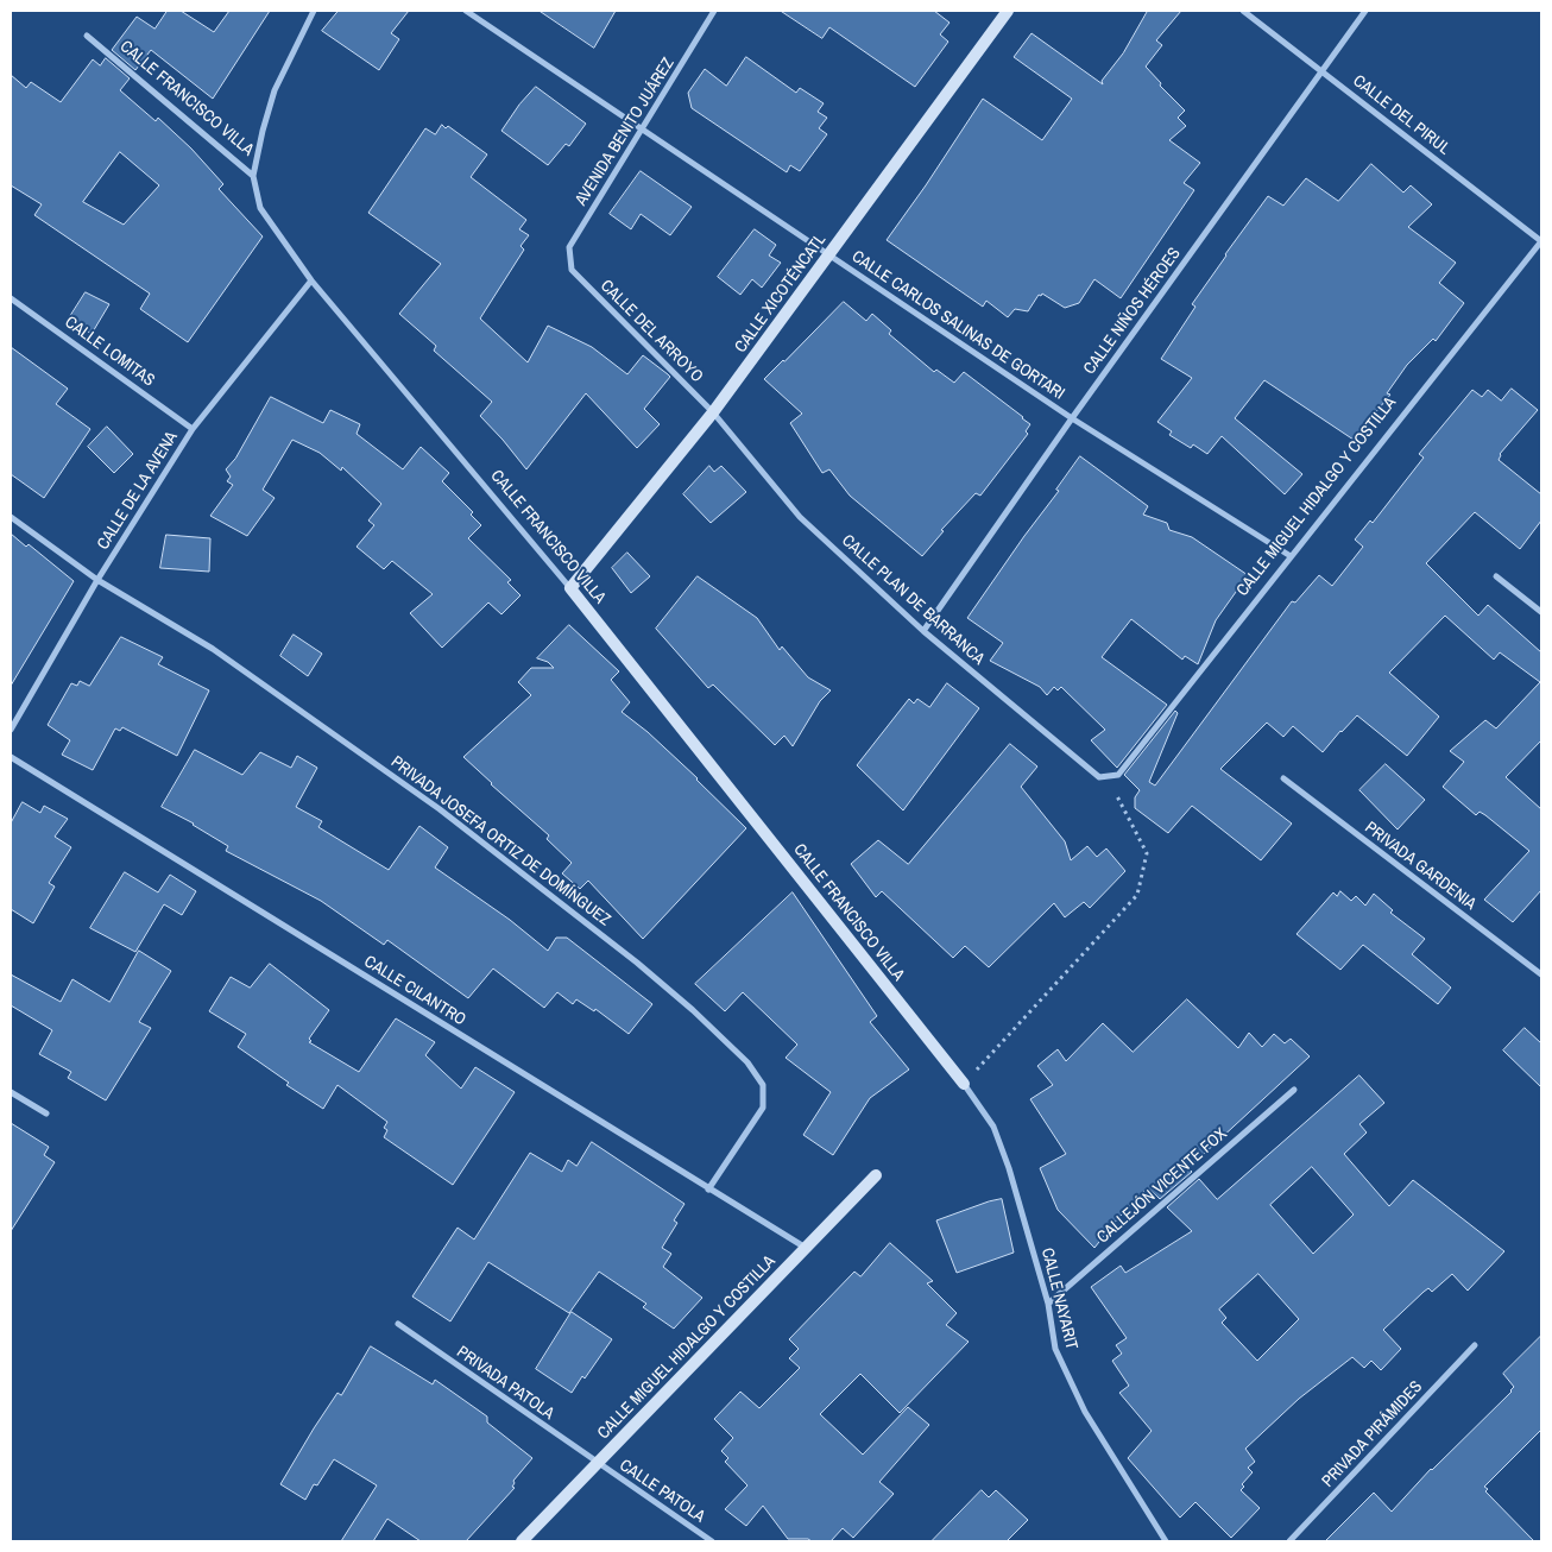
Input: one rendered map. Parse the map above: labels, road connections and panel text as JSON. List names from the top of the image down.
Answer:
{
  "streets": {
    "main road": ["CALLE FRANCISCO VILLA", "CALLE XICOTÉNCATL", "CALLE MIGUEL HIDALGO Y COSTILLA"],
    "street": [
      "CALLE DEL PIRUL",
      "AVENIDA BENITO JUÁREZ",
      "CALLE NIÑOS HÉROES",
      "CALLE CARLOS SALINAS DE GORTARI",
      "CALLE DEL ARROYO",
      "CALLE LOMITAS",
      "CALLE DE LA AVENA",
      "CALLE PLAN DE BARRANCA",
      "PRIVADA JOSEFA ORTIZ DE DOMÍNGUEZ",
      "PRIVADA GARDENIA",
      "CALLE CILANTRO",
      "CALLEJÓN VICENTE FOX",
      "CALLE NAYARIT",
      "PRIVADA PATOLA",
      "PRIVADA PIRÁMIDES",
      "CALLE PATOLA"
    ]
  },
  "crossings": [
    ["CALLE FRANCISCO VILLA", "CALLE XICOTÉNCATL"],
    ["CALLE FRANCISCO VILLA", "CALLE DE LA AVENA"],
    ["CALLE FRANCISCO VILLA", "CALLE NAYARIT"],
    ["CALLE DEL PIRUL", "CALLE NIÑOS HÉROES"],
    ["CALLE DEL PIRUL", "CALLE MIGUEL HIDALGO Y COSTILLA"],
    ["AVENIDA BENITO JUÁREZ", "CALLE CARLOS SALINAS DE GORTARI"],
    ["AVENIDA BENITO JUÁREZ", "CALLE DEL ARROYO"],
    ["CALLE XICOTÉNCATL", "CALLE CARLOS SALINAS DE GORTARI"],
    ["CALLE XICOTÉNCATL", "CALLE DEL ARROYO"],
    ["CALLE XICOTÉNCATL", "CALLE PLAN DE BARRANCA"],
    ["CALLE NIÑOS HÉROES", "CALLE CARLOS SALINAS DE GORTARI"],
    ["CALLE NIÑOS HÉROES", "CALLE PLAN DE BARRANCA"],
    ["CALLE CARLOS SALINAS DE GORTARI", "CALLE MIGUEL HIDALGO Y COSTILLA"],
    ["CALLE DEL ARROYO", "CALLE PLAN DE BARRANCA"],
    ["CALLE LOMITAS", "CALLE DE LA AVENA"],
    ["CALLE DE LA AVENA", "PRIVADA JOSEFA ORTIZ DE DOMÍNGUEZ"],
    ["CALLE MIGUEL HIDALGO Y COSTILLA", "CALLE PLAN DE BARRANCA"],
    ["CALLE MIGUEL HIDALGO Y COSTILLA", "CALLE CILANTRO"],
    ["CALLE MIGUEL HIDALGO Y COSTILLA", "PRIVADA PATOLA"],
    ["CALLE MIGUEL HIDALGO Y COSTILLA", "CALLE PATOLA"],
    ["PRIVADA JOSEFA ORTIZ DE DOMÍNGUEZ", "CALLE CILANTRO"],
    ["CALLEJÓN VICENTE FOX", "CALLE NAYARIT"],
    ["PRIVADA PATOLA", "CALLE PATOLA"]
  ]
}
